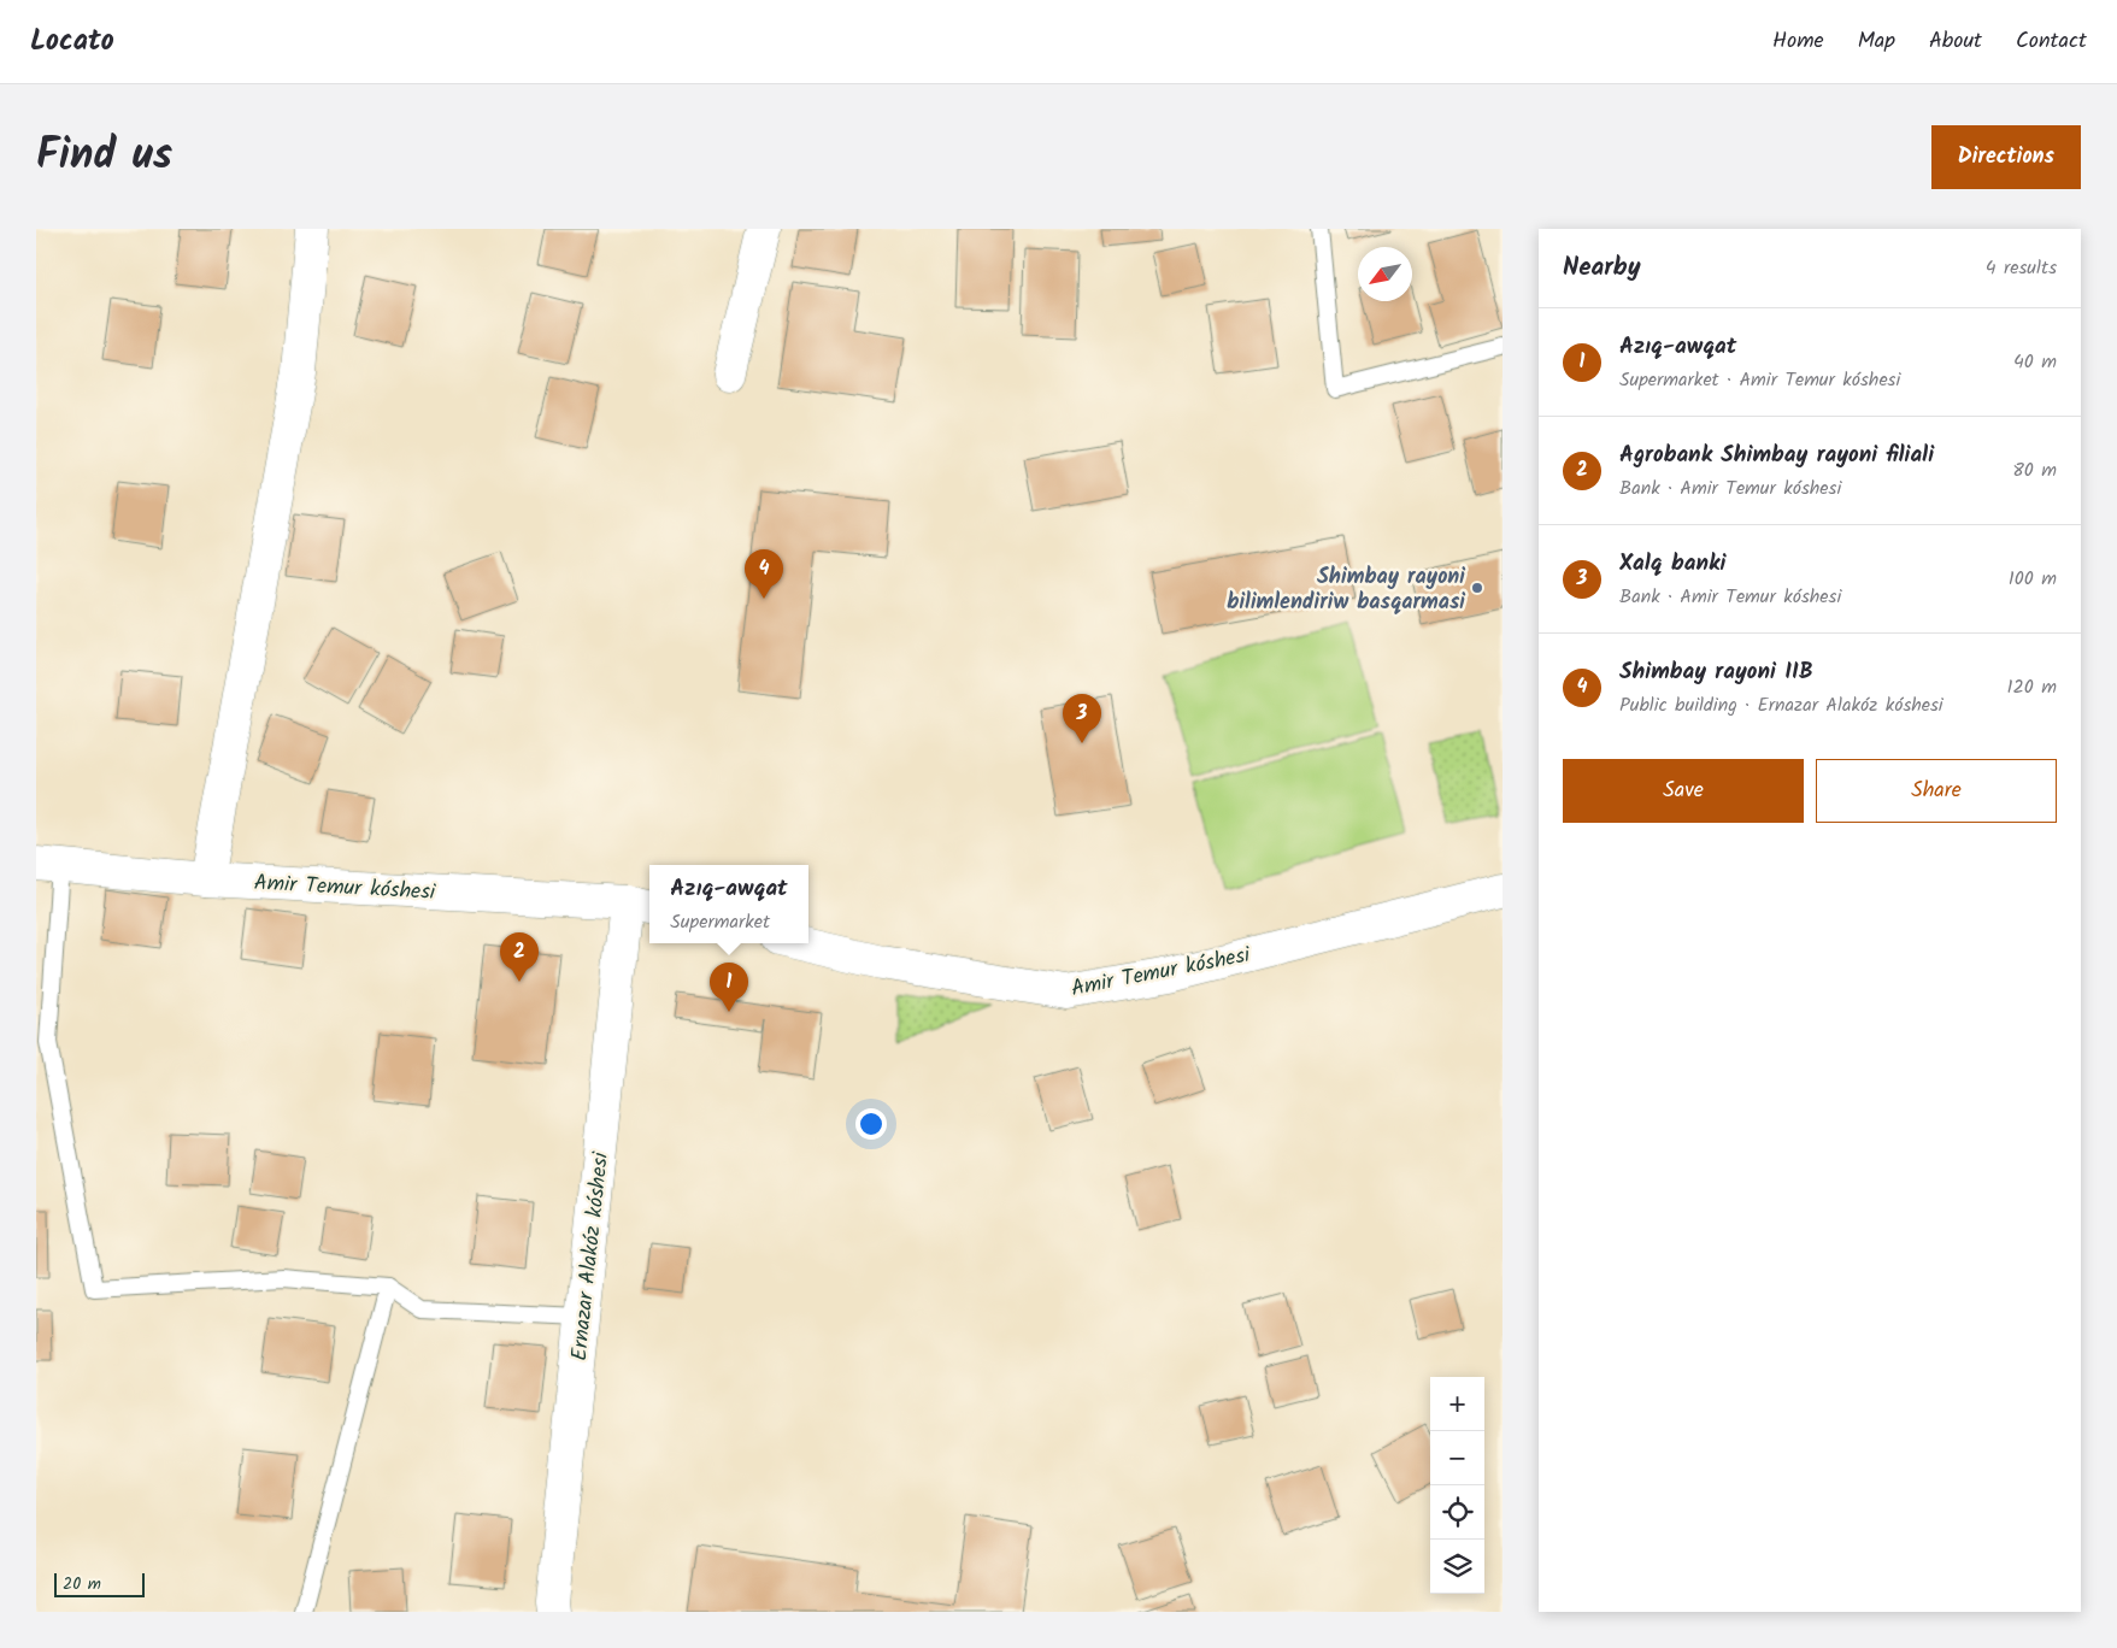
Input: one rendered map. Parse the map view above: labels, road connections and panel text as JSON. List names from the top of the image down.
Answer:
{
  "streets": {
    "street": ["Amir Temur kóshesi", "Ernazar Alakóz kóshesi"]
  },
  "crossings": [
    ["Amir Temur kóshesi", "Ernazar Alakóz kóshesi"]
  ],
  "places": ["Shimbay rayoni bilimlendiriw basqarmasi"],
  "scale_bar": "20 m",
  "north": "bottom left",
  "page": {
    "header": "Locato",
    "nav": [
      "Home",
      "Map",
      "About",
      "Contact"
    ],
    "title": "Find us",
    "buttons": [
      "Directions",
      ["Save", "Share"]
    ],
    "heading": ["Nearby", "4 results"],
    "list": [
      {
        "mark": "1",
        "name": "Azıq-awqat",
        "note": "Supermarket · Amir Temur kóshesi",
        "value": "40 m"
      },
      {
        "mark": "2",
        "name": "Agrobank Shimbay rayoni filiali",
        "note": "Bank · Amir Temur kóshesi",
        "value": "80 m"
      },
      {
        "mark": "3",
        "name": "Xalq banki",
        "note": "Bank · Amir Temur kóshesi",
        "value": "100 m"
      },
      {
        "mark": "4",
        "name": "Shimbay rayoni IIB",
        "note": "Public building · Ernazar Alakóz kóshesi",
        "value": "120 m"
      }
    ],
    "pins": [
      "4",
      "3",
      "2",
      "1"
    ],
    "popup": ["Azıq-awqat", "Supermarket"],
    "map_buttons": ["+", "−"],
    "scale": "20 m"
  }
}
